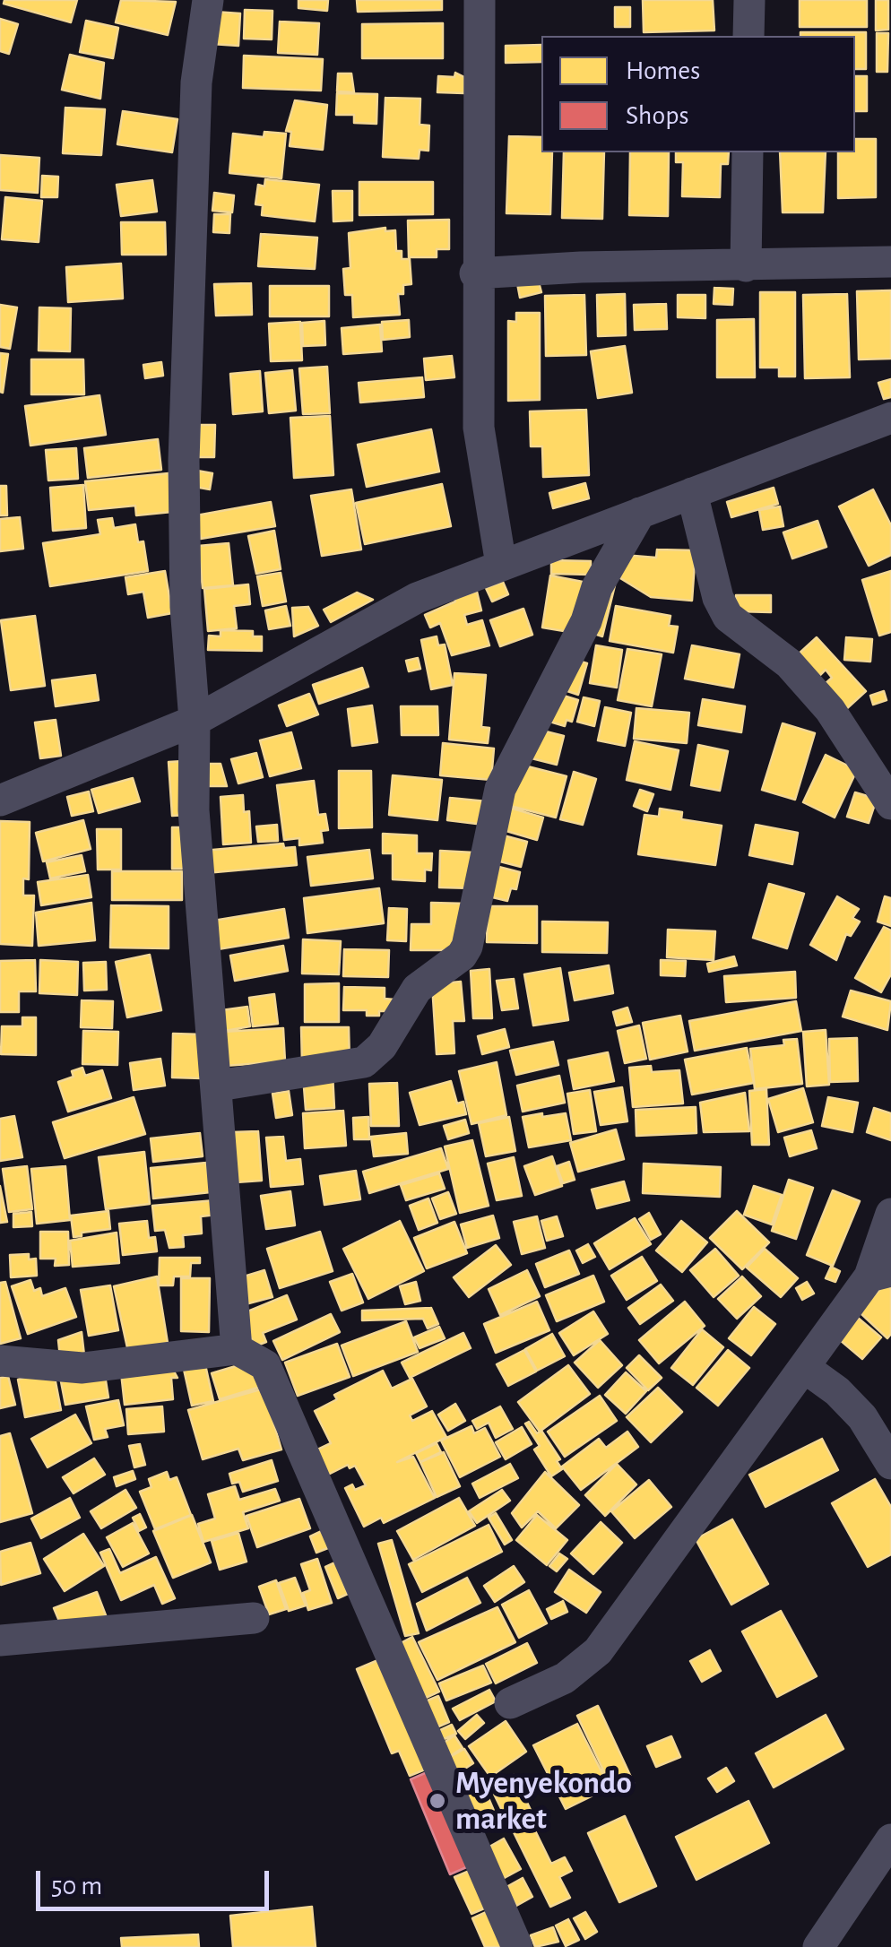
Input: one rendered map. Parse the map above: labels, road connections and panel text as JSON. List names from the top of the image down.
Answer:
{
  "places": ["Myenyekondo market"],
  "legend": ["Homes", "Shops"],
  "scale_bar": "50 m"
}
